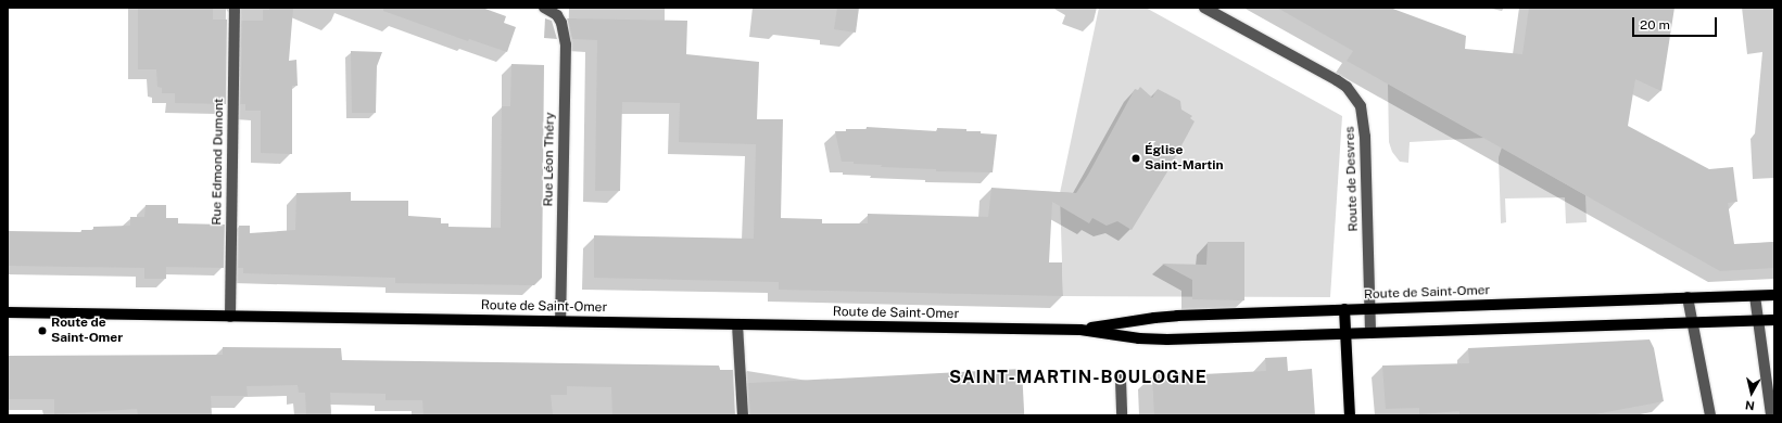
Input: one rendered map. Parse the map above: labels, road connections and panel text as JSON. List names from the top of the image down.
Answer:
{
  "streets": {
    "main road": ["Route de Saint-Omer"],
    "street": ["Rue Léon Théry", "Rue Edmond Dumont", "Route de Desvres"]
  },
  "crossings": [
    ["Rue Léon Théry", "Route de Saint-Omer"],
    ["Rue Edmond Dumont", "Route de Saint-Omer"],
    ["Route de Desvres", "Route de Saint-Omer"]
  ],
  "districts": ["SAINT-MARTIN-BOULOGNE"],
  "places": ["Église Saint-Martin", "Route de Saint-Omer"],
  "scale_bar": "20 m",
  "north": "bottom"
}
